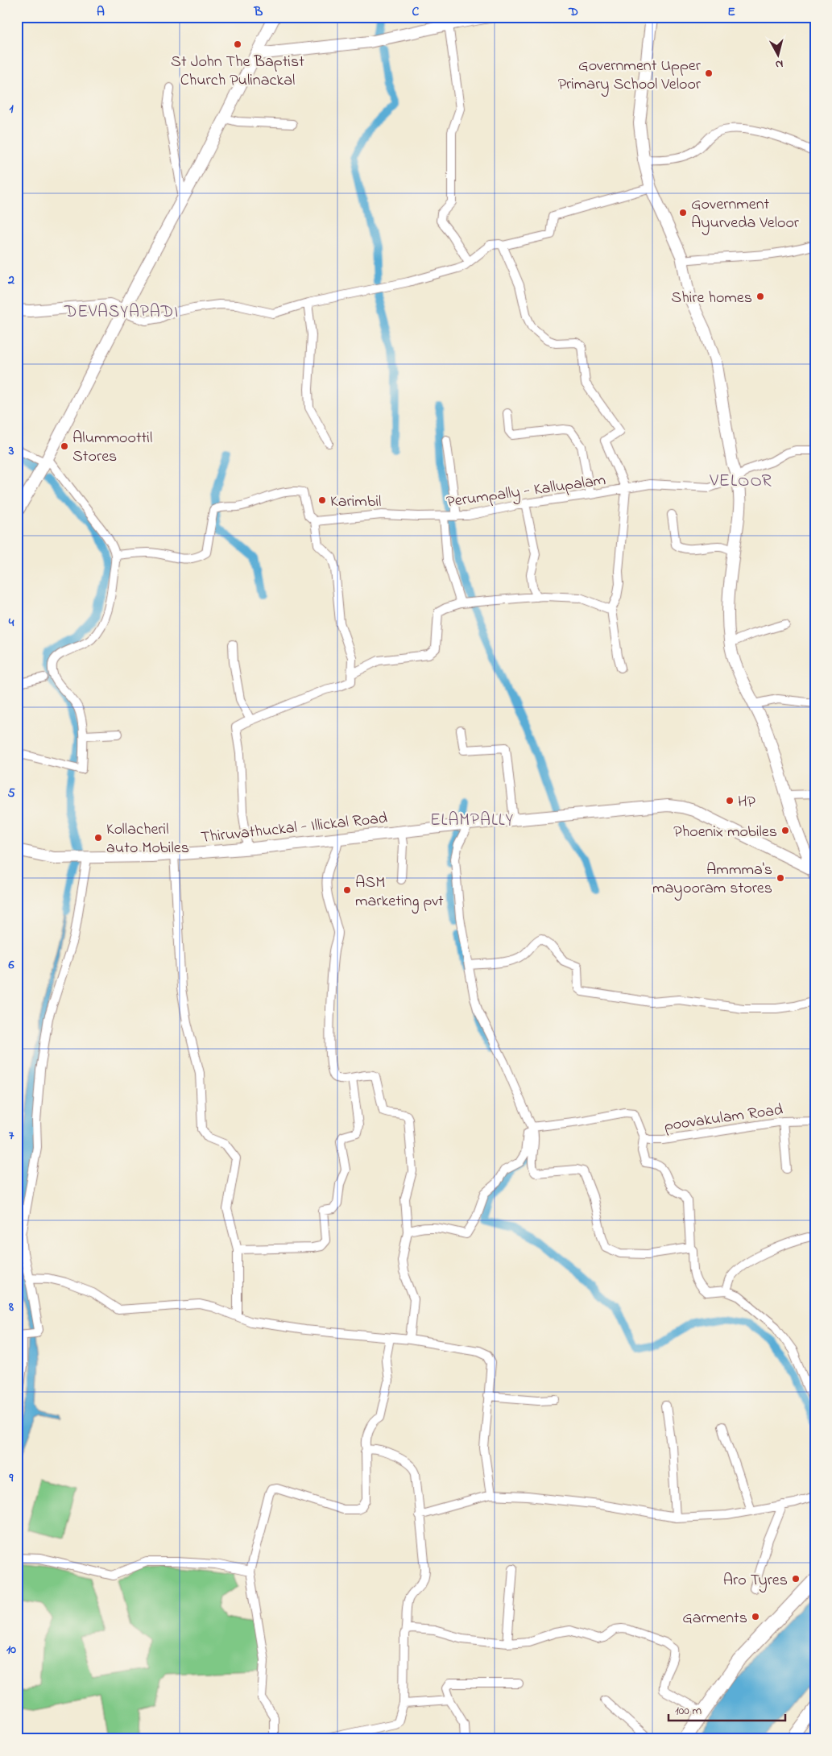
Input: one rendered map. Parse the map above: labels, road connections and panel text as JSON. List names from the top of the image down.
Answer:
{
  "streets": {
    "main road": ["Thiruvathuckal - Illickal Road"],
    "street": ["Perumpally - Kallupalam", "poovakulam Road"]
  },
  "districts": ["DEVASYAPADI", "VELOOR", "ELAMPALLY"],
  "places": [
    "St John The Baptist Church Pulinackal",
    "Government Upper Primary School Veloor",
    "Government Ayurveda Veloor",
    "Shire homes",
    "Alummoottil Stores",
    "Karimbil",
    "HP",
    "Phoenix mobiles",
    "Kollacheril auto Mobiles",
    "Ammma's mayooram stores",
    "ASM marketing pvt",
    "Aro Tyres",
    "Garments"
  ],
  "scale_bar": "100 m",
  "north": "bottom",
  "grid": {
    "columns": [
      "A",
      "B",
      "C",
      "D",
      "E"
    ],
    "rows": [
      "1",
      "2",
      "3",
      "4",
      "5",
      "6",
      "7",
      "8",
      "9",
      "10"
    ]
  }
}
